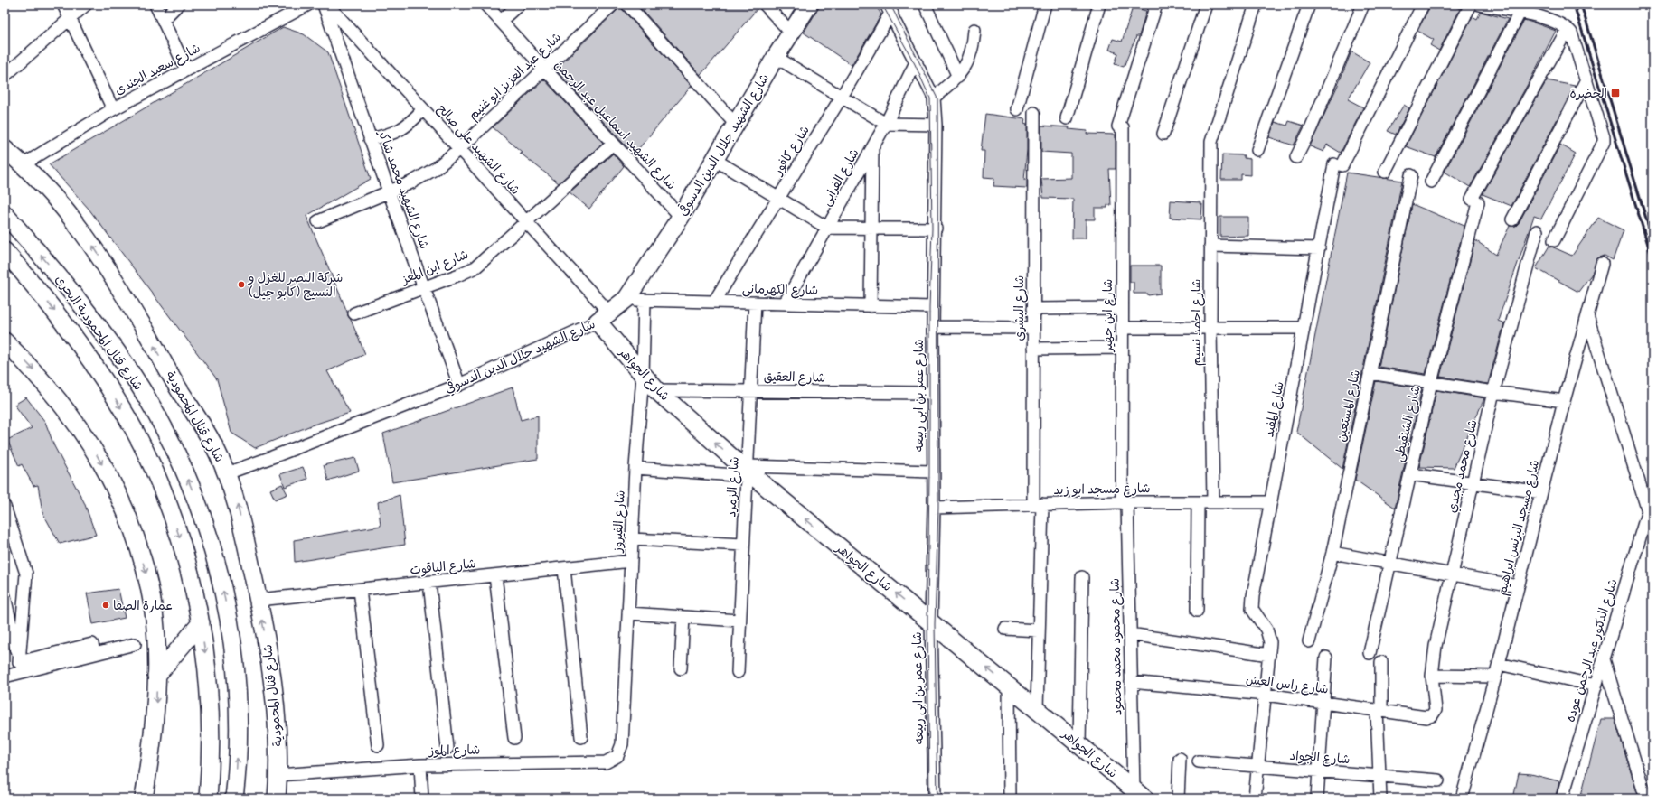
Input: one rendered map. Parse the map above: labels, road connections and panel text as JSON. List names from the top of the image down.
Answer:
{
  "streets": {
    "main road": [
      "شارع الشهيد جلال الدين الدسوقي",
      "شارع قنال المحمودية البحرى",
      "شارع الجواهر",
      "شارع قنال المحمودية"
    ],
    "street": [
      "شارع سعيد الجندى",
      "شارع عبد العزيز ابو غنيم",
      "شارع الشهيد اسماعيل عبد الرحمن",
      "شارع الشهيد على صالح",
      "شارع كافور",
      "شارع الفرابى",
      "شارع الشهيد محمد شاكر",
      "شارع ابن المعز",
      "شارع الكهرمانى",
      "شارع البشرى",
      "شارع ابن جهير",
      "شارع احمد نسيم",
      "شارع العقيق",
      "شارع عمر بن ابى ربيعه",
      "شارع المستعين",
      "شارع المفيد",
      "شارع الشنقيطى",
      "شارع محمد مجدي",
      "شارع الزمرد",
      "شارع مسجد ابو زيد",
      "شارع الفيروز",
      "شارع مسجد البرنس ابراهيم",
      "شارع الياقوت",
      "شارع محمود محمد محمود",
      "شارع الدكتور عبد الرحمن عوده",
      "شارع راس العش",
      "شارع الموز",
      "شارع الجواد"
    ]
  },
  "crossings": [
    ["شارع سعيد الجندى", "شارع قنال المحمودية"],
    ["شارع عبد العزيز ابو غنيم", "شارع الشهيد اسماعيل عبد الرحمن"],
    ["شارع عبد العزيز ابو غنيم", "شارع الشهيد على صالح"],
    ["شارع عبد العزيز ابو غنيم", "شارع الشهيد محمد شاكر"],
    ["شارع الشهيد اسماعيل عبد الرحمن", "شارع الشهيد جلال الدين الدسوقي"],
    ["شارع الشهيد اسماعيل عبد الرحمن", "شارع ابن المعز"],
    ["شارع الشهيد جلال الدين الدسوقي", "شارع الشهيد على صالح"],
    ["شارع الشهيد جلال الدين الدسوقي", "شارع الشهيد محمد شاكر"],
    ["شارع الشهيد جلال الدين الدسوقي", "شارع الكهرمانى"],
    ["شارع الشهيد جلال الدين الدسوقي", "شارع الجواهر"],
    ["شارع الشهيد جلال الدين الدسوقي", "شارع قنال المحمودية"],
    ["شارع الشهيد على صالح", "شارع ابن المعز"],
    ["شارع الشهيد على صالح", "شارع الجواهر"],
    ["شارع كافور", "شارع الكهرمانى"],
    ["شارع كافور", "شارع عمر بن ابى ربيعه"],
    ["شارع الفرابى", "شارع الكهرمانى"],
    ["شارع الفرابى", "شارع عمر بن ابى ربيعه"],
    ["شارع الشهيد محمد شاكر", "شارع ابن المعز"],
    ["شارع الكهرمانى", "شارع عمر بن ابى ربيعه"],
    ["شارع الكهرمانى", "شارع الزمرد"],
    ["شارع الكهرمانى", "شارع الفيروز"],
    ["شارع البشرى", "شارع الجواهر"],
    ["شارع البشرى", "شارع مسجد ابو زيد"],
    ["شارع ابن جهير", "شارع مسجد ابو زيد"],
    ["شارع ابن جهير", "شارع محمود محمد محمود"],
    ["شارع احمد نسيم", "شارع مسجد ابو زيد"],
    ["شارع الجواهر", "شارع العقيق"],
    ["شارع الجواهر", "شارع عمر بن ابى ربيعه"],
    ["شارع الجواهر", "شارع الزمرد"],
    ["شارع الجواهر", "شارع الفيروز"],
    ["شارع الجواهر", "شارع محمود محمد محمود"],
    ["شارع العقيق", "شارع عمر بن ابى ربيعه"],
    ["شارع العقيق", "شارع الزمرد"],
    ["شارع عمر بن ابى ربيعه", "شارع مسجد ابو زيد"],
    ["شارع المفيد", "شارع مسجد ابو زيد"],
    ["شارع المفيد", "شارع راس العش"],
    ["شارع المفيد", "شارع الجواد"],
    ["شارع قنال المحمودية", "شارع الياقوت"],
    ["شارع قنال المحمودية", "شارع الموز"],
    ["شارع محمد مجدي", "شارع راس العش"],
    ["شارع مسجد ابو زيد", "شارع محمود محمد محمود"],
    ["شارع الفيروز", "شارع الياقوت"],
    ["شارع الفيروز", "شارع الموز"],
    ["شارع محمود محمد محمود", "شارع راس العش"]
  ],
  "one_way": ["شارع الجواهر"],
  "places": {
    "transit": ["الحضرة"],
    "other": ["شركة النصر للغزل و النسيج (كابو جيل)", "عمارة الصفا"]
  }
}
